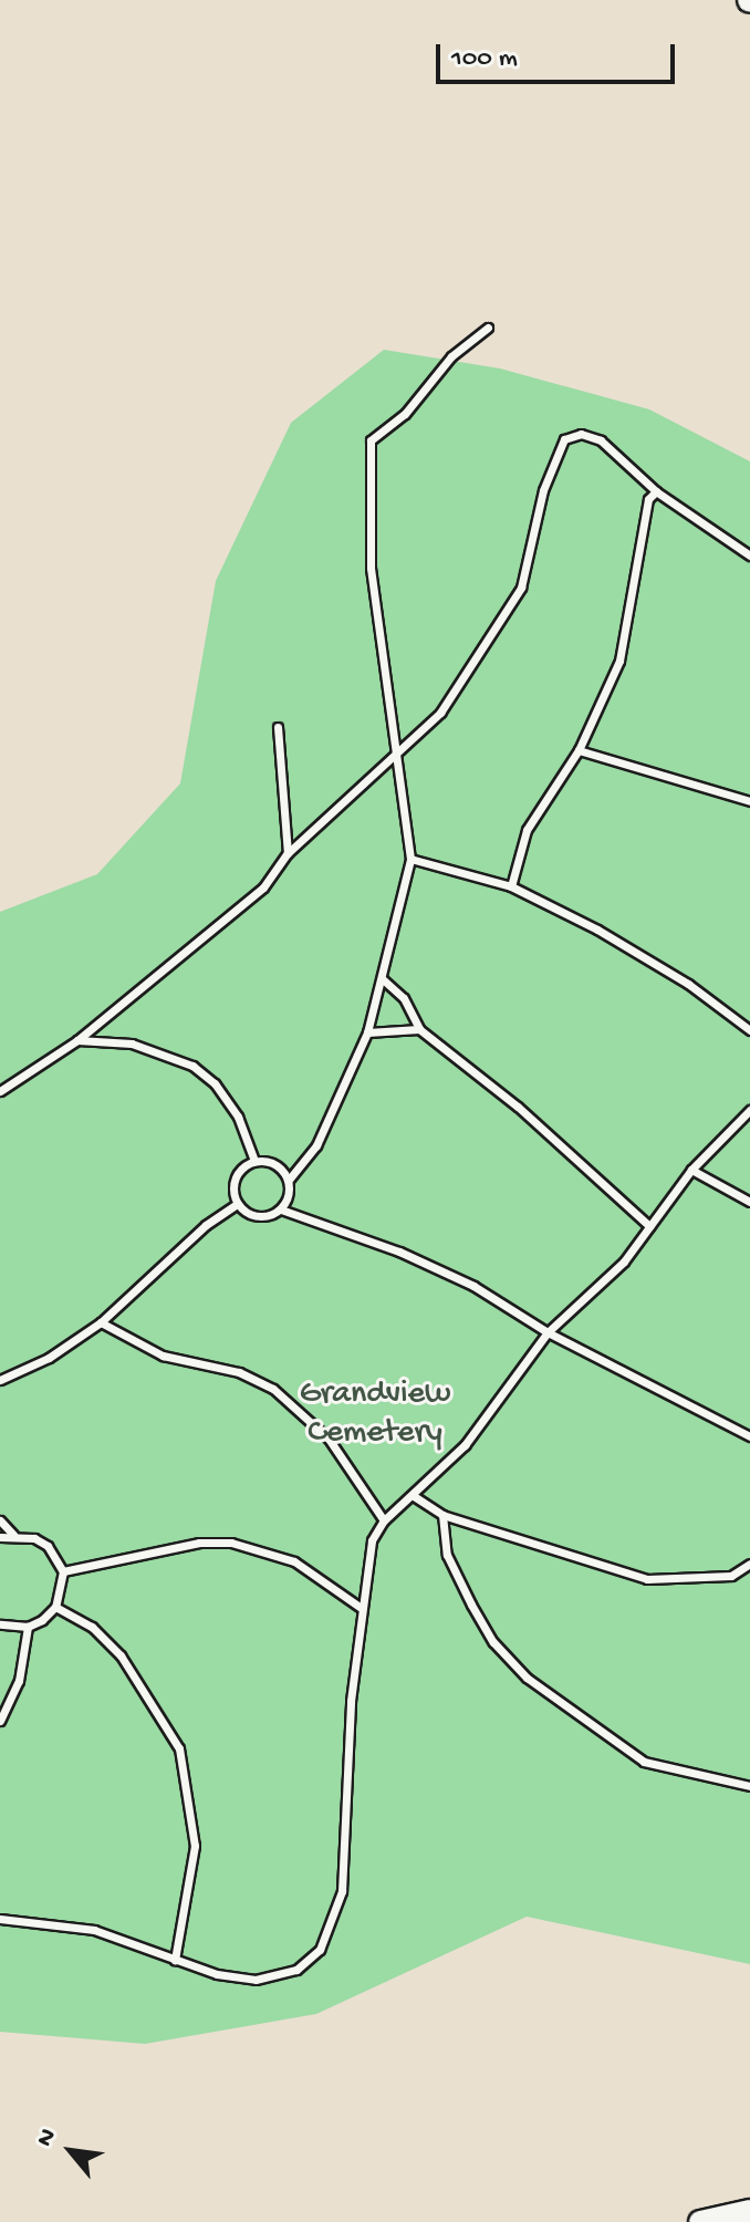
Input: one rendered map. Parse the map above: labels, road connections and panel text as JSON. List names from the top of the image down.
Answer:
{
  "parks": ["Grandview Cemetery"],
  "scale_bar": "100 m",
  "north": "top left"
}
